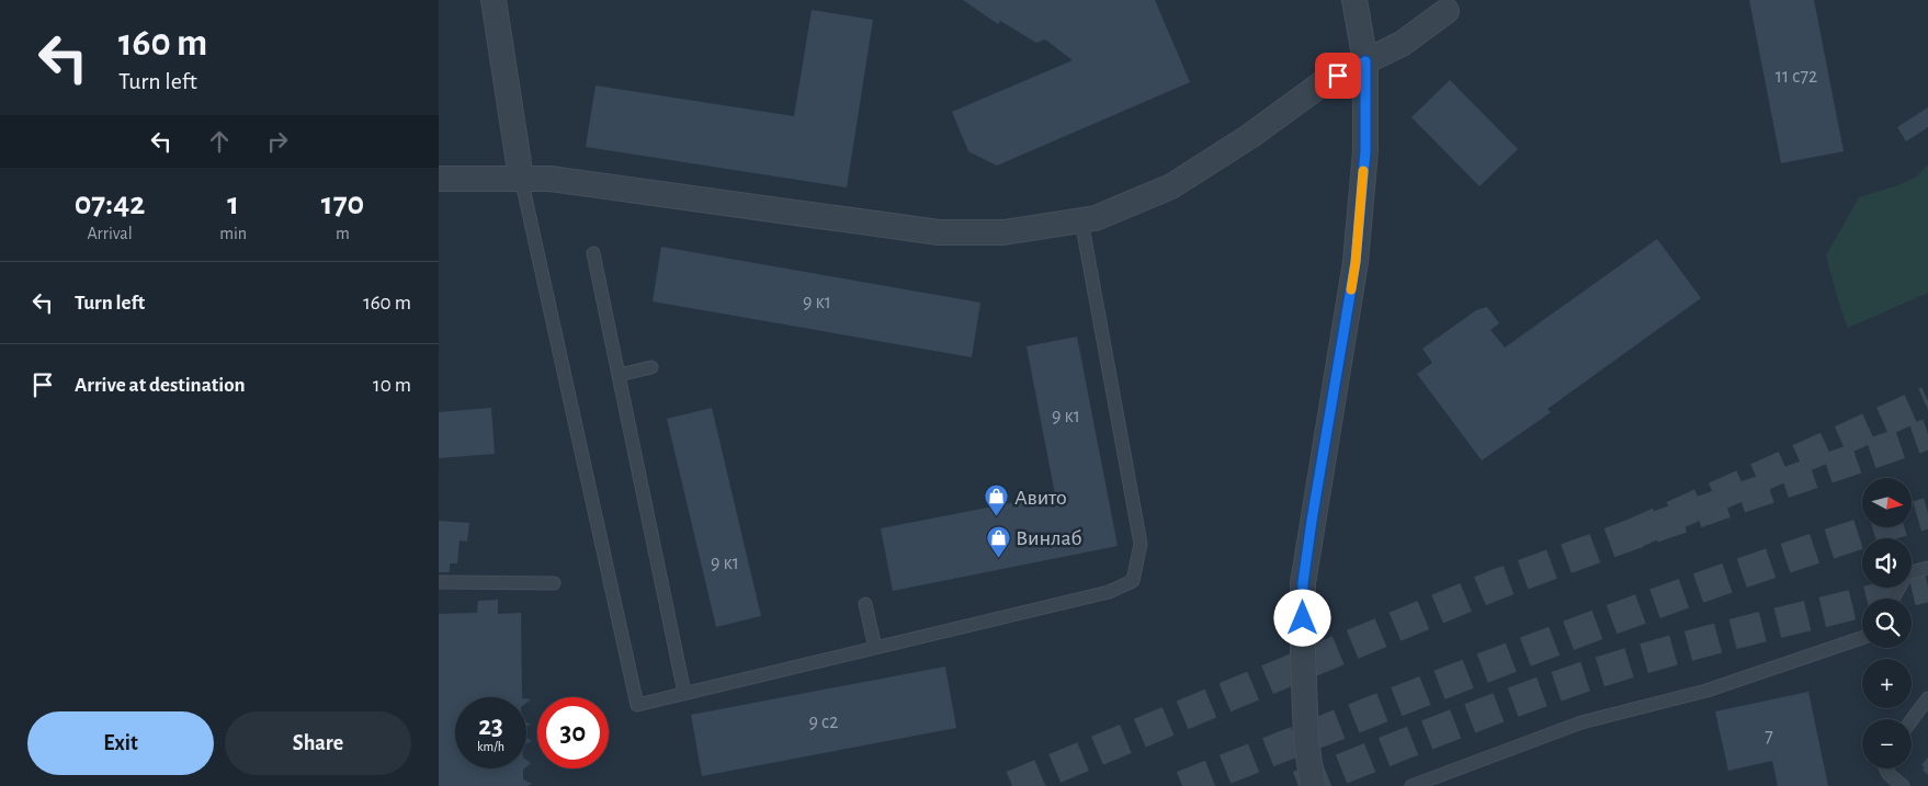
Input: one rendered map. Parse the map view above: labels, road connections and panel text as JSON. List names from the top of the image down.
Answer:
{
  "places": {
    "shop": ["Авито", "Винлаб"]
  },
  "house_numbers": [
    "11 с72",
    "9 к1",
    "9 к1",
    "9 к1",
    "9 с2",
    "7"
  ],
  "north": "right",
  "page": {
    "turn": ["160 m", "Turn left"],
    "eta": [
      "07:42",
      "Arrival",
      "1",
      "min",
      "170",
      "m"
    ],
    "list": [
      {
        "name": "Turn left",
        "value": "160 m"
      },
      {
        "name": "Arrive at destination",
        "value": "10 m"
      }
    ],
    "map_buttons": ["+", "−"],
    "speed": "23 km/h",
    "limit": "30",
    "buttons": ["Exit", "Share"]
  }
}
